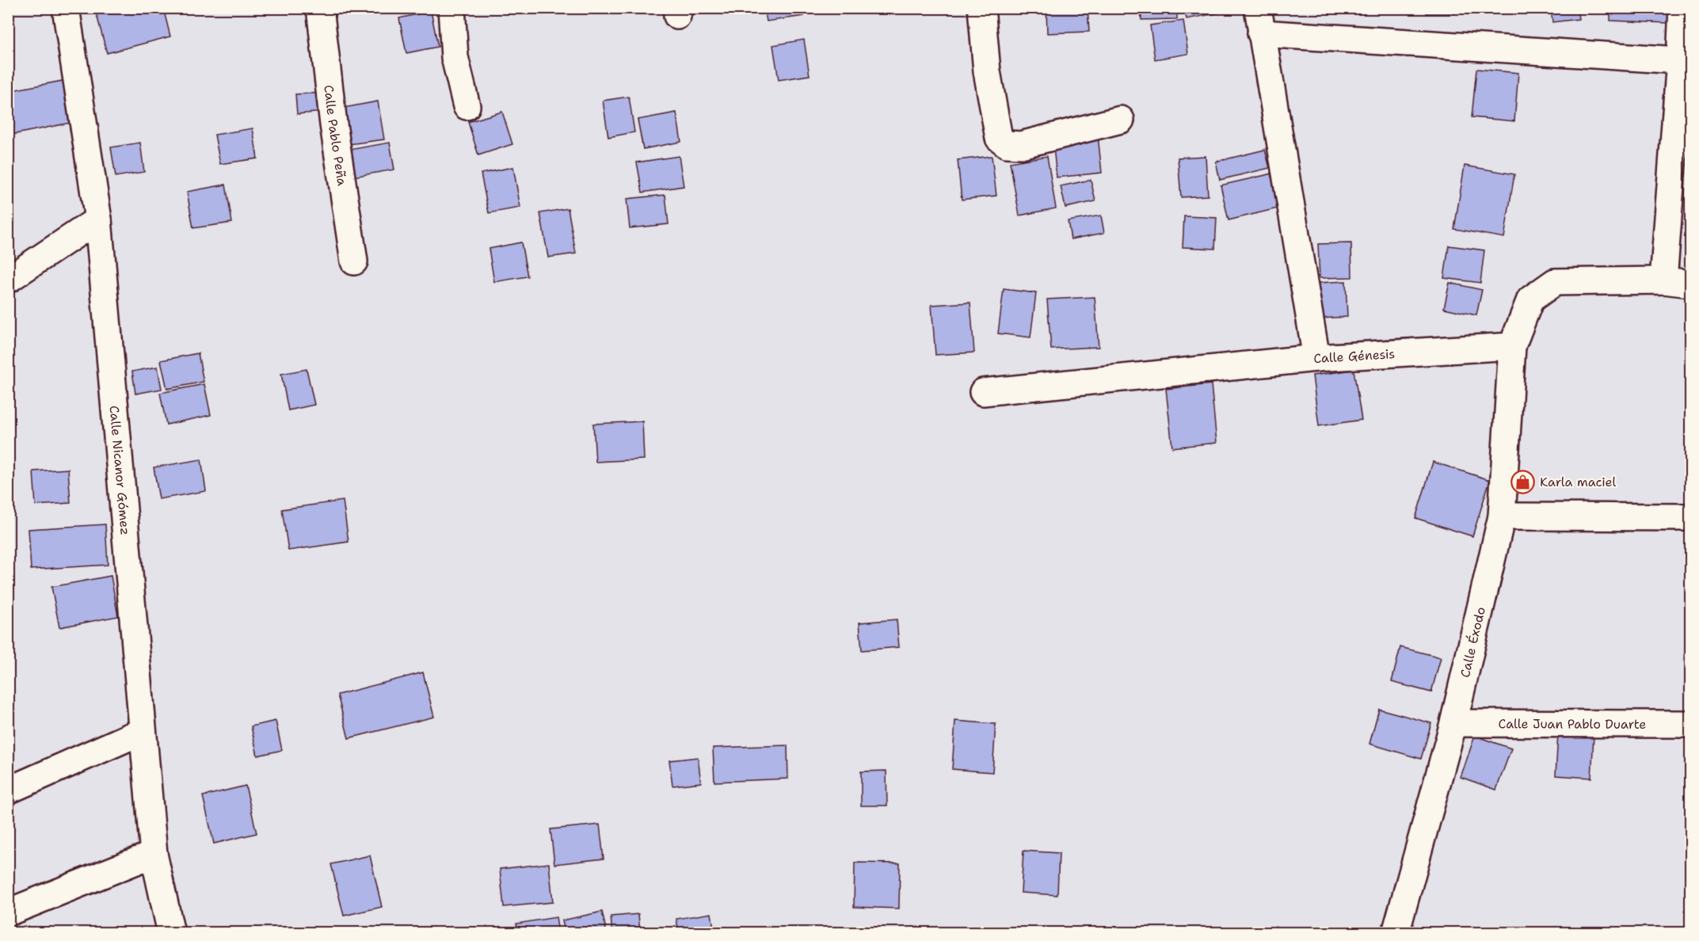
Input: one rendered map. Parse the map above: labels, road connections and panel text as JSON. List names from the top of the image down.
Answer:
{
  "streets": {
    "street": [
      "Calle Pablo Peña",
      "Calle Génesis",
      "Calle Nicanor Gómez",
      "Calle Éxodo",
      "Calle Juan Pablo Duarte"
    ]
  },
  "crossings": [
    ["Calle Génesis", "Calle Éxodo"],
    ["Calle Éxodo", "Calle Juan Pablo Duarte"]
  ],
  "places": {
    "shop": ["Karla maciel"]
  }
}
